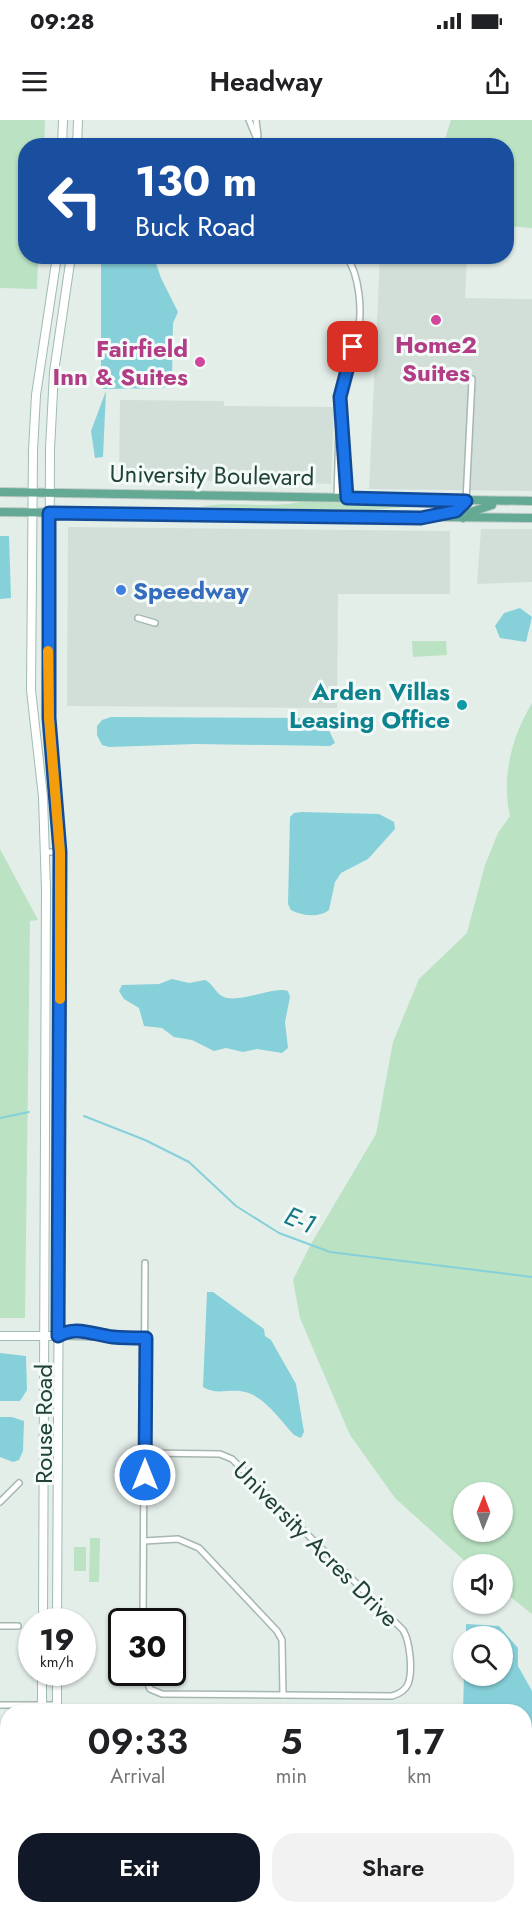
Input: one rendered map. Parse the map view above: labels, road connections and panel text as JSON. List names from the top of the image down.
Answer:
{
  "streets": {
    "main road": ["University Boulevard"],
    "street": ["Rouse Road", "University Acres Drive"]
  },
  "crossings": [
    ["University Boulevard", "Rouse Road"]
  ],
  "water": ["E-1"],
  "places": [
    "Home2 Suites",
    "Fairfield Inn & Suites",
    "Speedway",
    "Arden Villas Leasing Office"
  ],
  "north": "top",
  "page": {
    "status": "09:28",
    "header": "Headway",
    "turn": ["130 m", "Buck Road"],
    "speed": "19 km/h",
    "limit": "30",
    "eta": [
      "09:33",
      "Arrival",
      "5",
      "min",
      "1.7",
      "km"
    ],
    "buttons": ["Exit", "Share"]
  }
}
